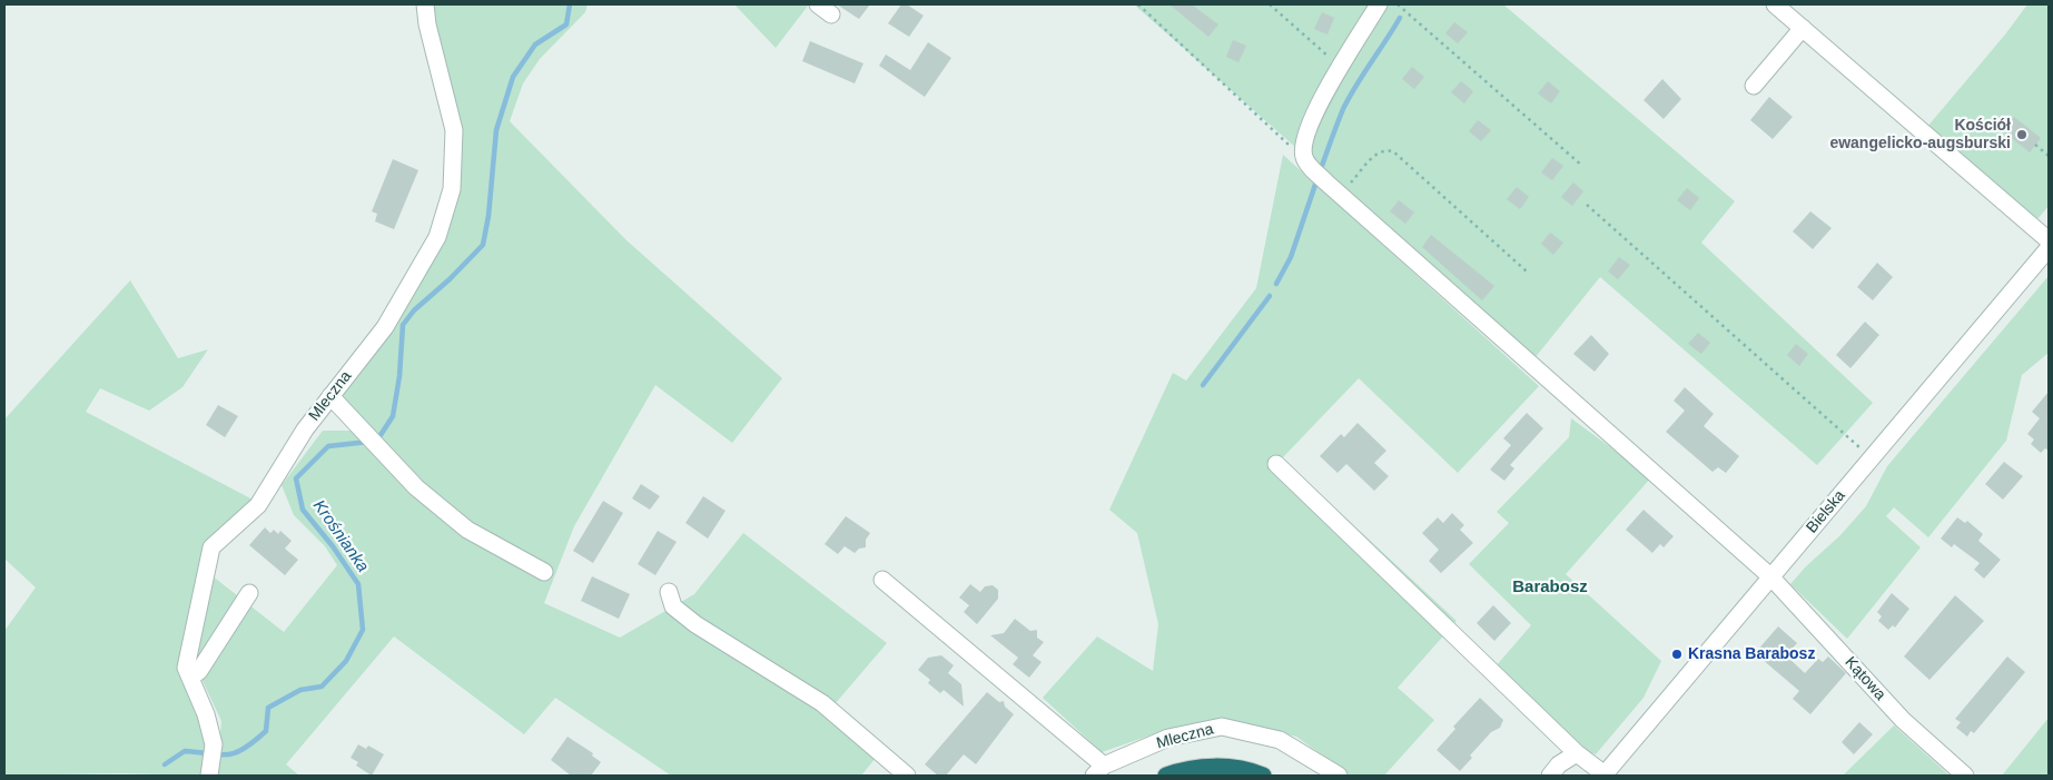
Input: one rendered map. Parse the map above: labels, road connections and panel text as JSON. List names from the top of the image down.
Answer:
{
  "streets": {
    "street": ["Mleczna", "Bielska", "Kątowa"]
  },
  "crossings": [
    ["Bielska", "Kątowa"]
  ],
  "districts": ["Barabosz"],
  "water": ["Krośnianka"],
  "places": ["Kościół ewangelicko-augsburski", "Krasna Barabosz"]
}
